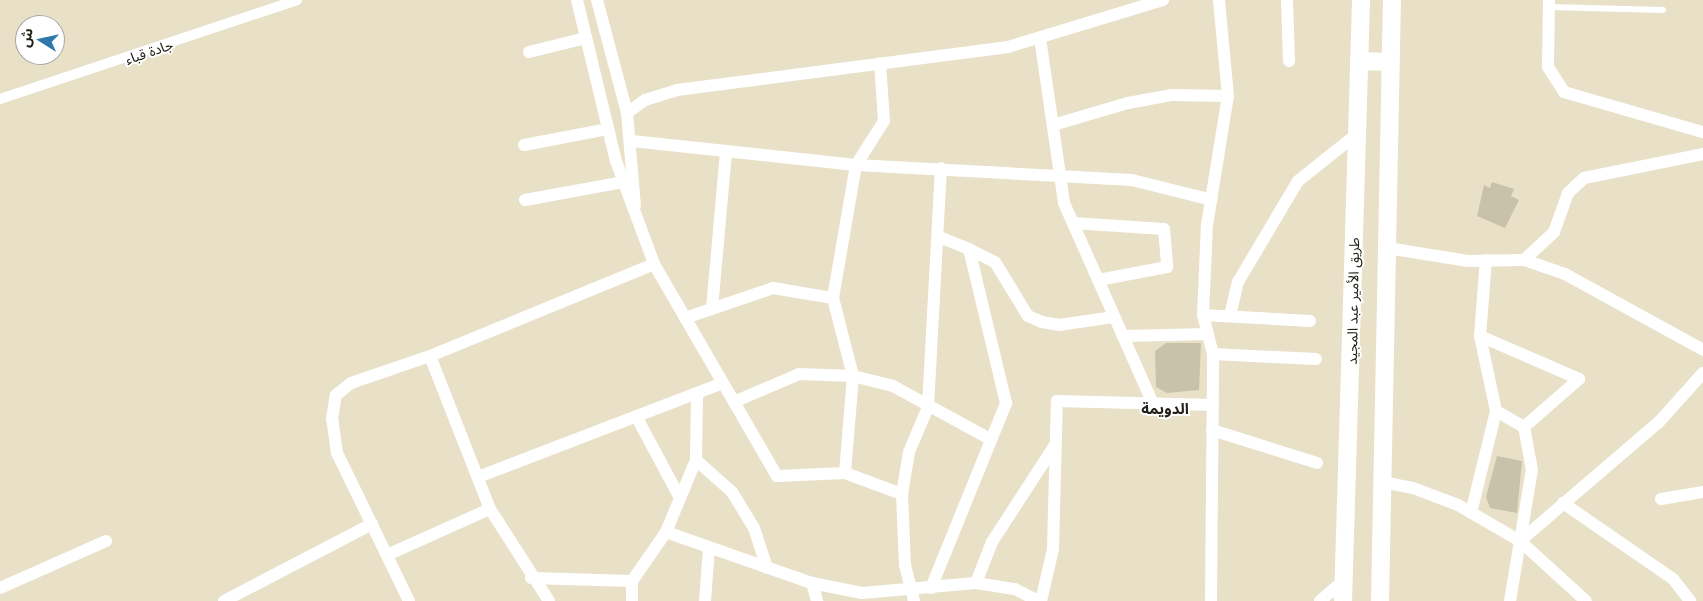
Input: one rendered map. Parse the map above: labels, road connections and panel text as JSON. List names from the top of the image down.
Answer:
{
  "streets": {
    "main road": ["طريق الأمير عبد المجيد"],
    "street": ["جادة قباء"]
  },
  "districts": ["الدويمة"],
  "north": "left"
}
